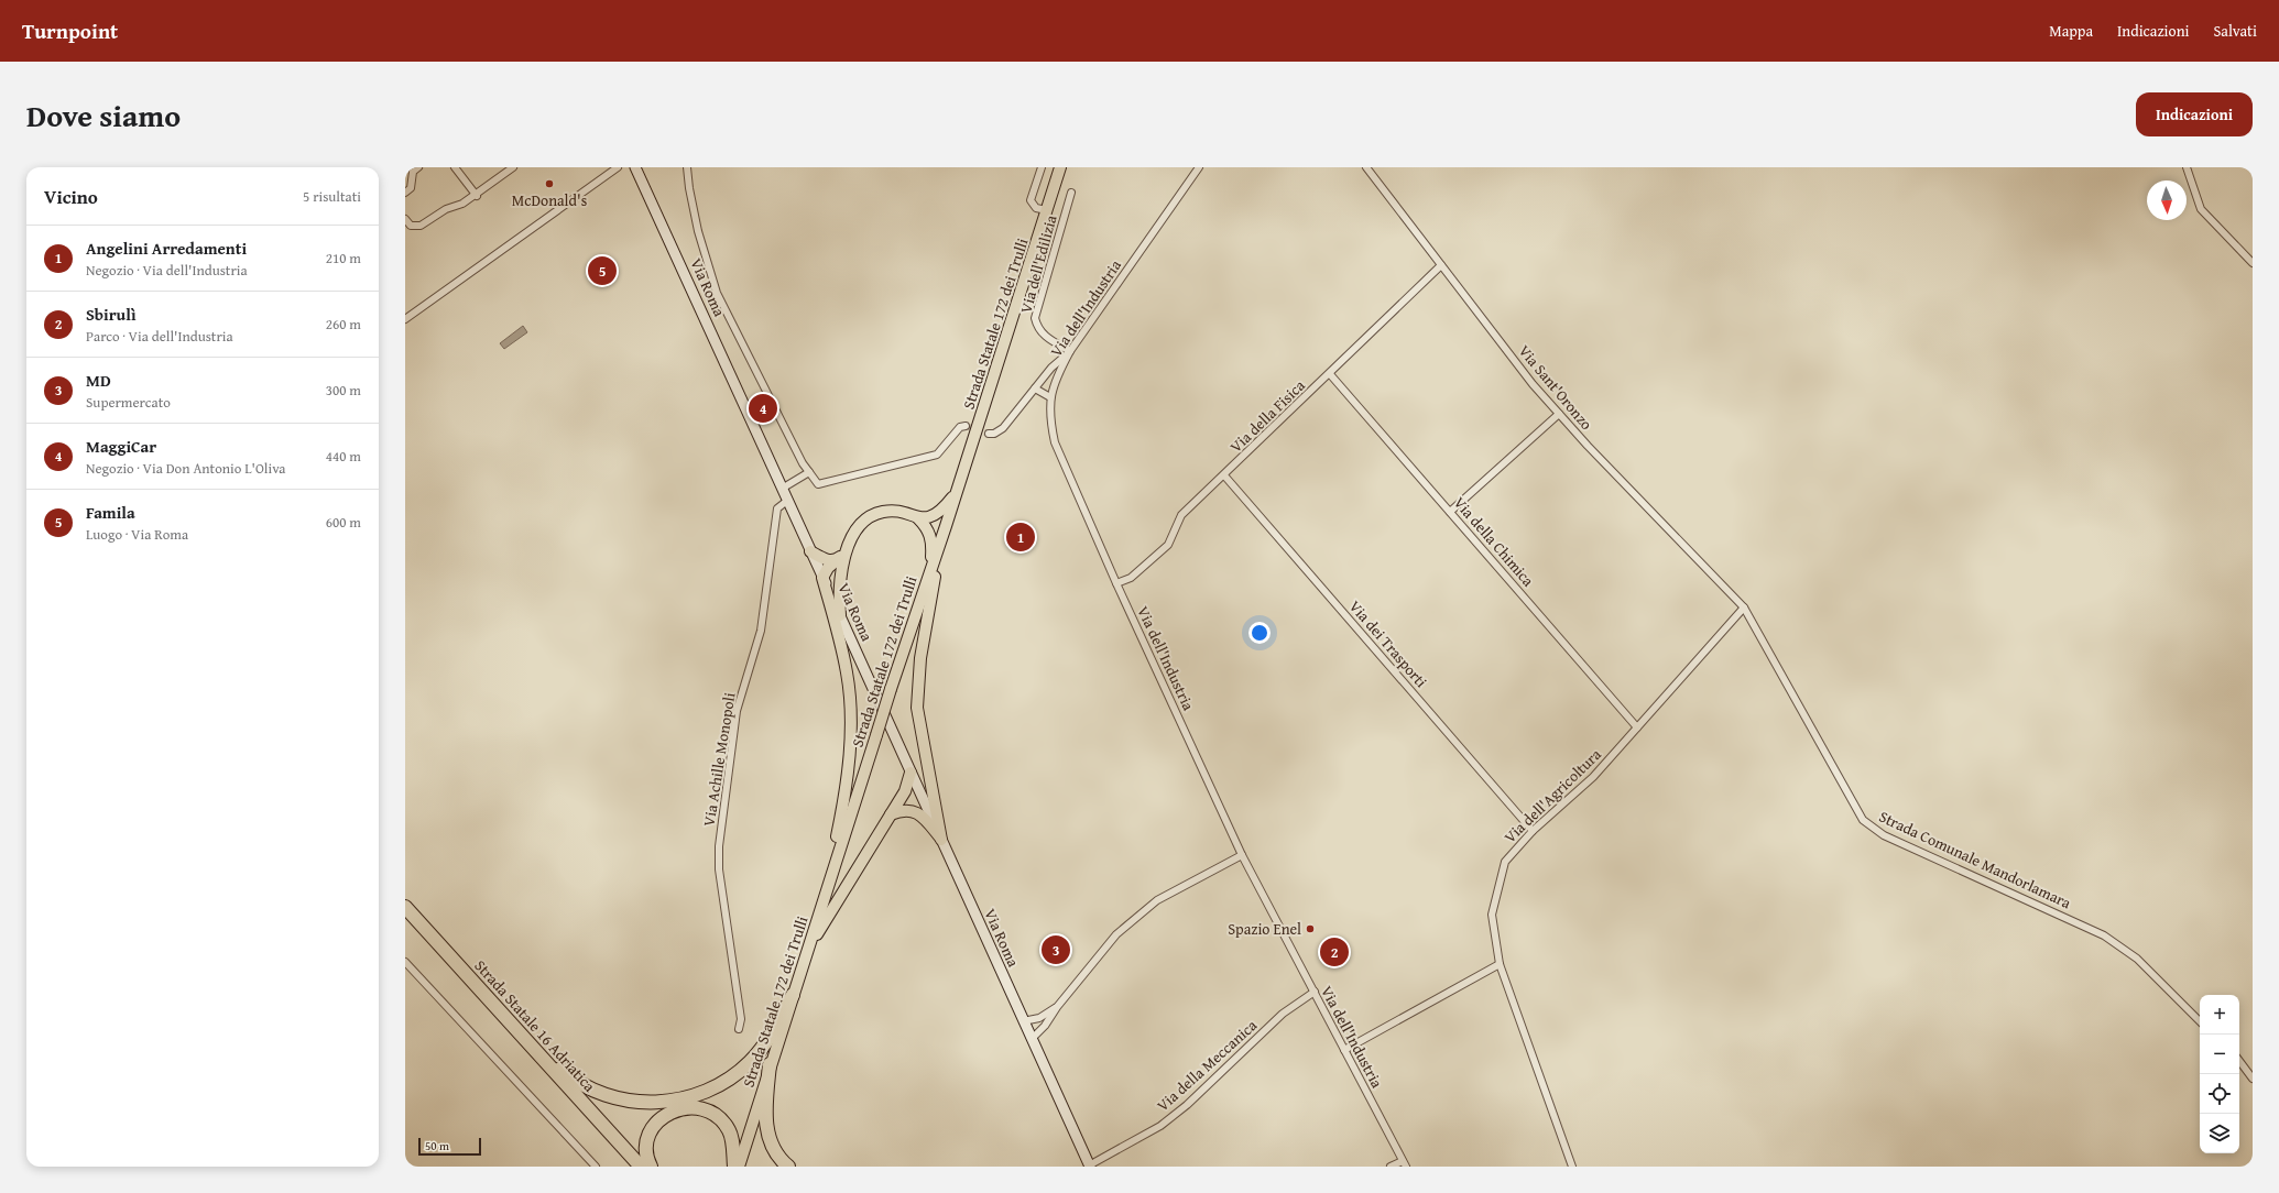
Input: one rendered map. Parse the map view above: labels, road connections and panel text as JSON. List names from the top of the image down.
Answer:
{
  "streets": {
    "highway": ["Strada Statale 16 Adriatica"],
    "main road": ["Strada Statale 172 dei Trulli"],
    "street": [
      "Via dell'Edilizia",
      "Via Roma",
      "Via dell'Industria",
      "Via Sant'Oronzo",
      "Via della Fisica",
      "Via della Chimica",
      "Via dei Trasporti",
      "Via Achille Monopoli",
      "Via dell'Agricoltura",
      "Strada Comunale Mandorlamara",
      "Via della Meccanica"
    ]
  },
  "crossings": [
    ["Via dell'Edilizia", "Via dell'Industria"],
    ["Via Roma", "Via Achille Monopoli"],
    ["Via Roma", "Via della Meccanica"],
    ["Via dell'Industria", "Via della Fisica"],
    ["Via dell'Industria", "Via della Meccanica"],
    ["Via Sant'Oronzo", "Via della Fisica"],
    ["Via Sant'Oronzo", "Via dell'Agricoltura"],
    ["Via Sant'Oronzo", "Strada Comunale Mandorlamara"],
    ["Via della Fisica", "Via della Chimica"],
    ["Via della Fisica", "Via dei Trasporti"],
    ["Via della Chimica", "Via dell'Agricoltura"],
    ["Via dei Trasporti", "Via dell'Agricoltura"],
    ["Via dell'Agricoltura", "Strada Comunale Mandorlamara"]
  ],
  "places": ["McDonald's", "Spazio Enel"],
  "scale_bar": "50 m",
  "north": "bottom",
  "page": {
    "header": "Turnpoint",
    "nav": ["Mappa", "Indicazioni", "Salvati"],
    "title": "Dove siamo",
    "buttons": "Indicazioni",
    "heading": ["Vicino", "5 risultati"],
    "list": [
      {
        "mark": "1",
        "name": "Angelini Arredamenti",
        "note": "Negozio · Via dell'Industria",
        "value": "210 m"
      },
      {
        "mark": "2",
        "name": "Sbirulì",
        "note": "Parco · Via dell'Industria",
        "value": "260 m"
      },
      {
        "mark": "3",
        "name": "MD",
        "note": "Supermercato",
        "value": "300 m"
      },
      {
        "mark": "4",
        "name": "MaggiCar",
        "note": "Negozio · Via Don Antonio L'Oliva",
        "value": "440 m"
      },
      {
        "mark": "5",
        "name": "Famila",
        "note": "Luogo · Via Roma",
        "value": "600 m"
      }
    ],
    "pins": [
      "5",
      "4",
      "1",
      "3",
      "2"
    ],
    "map_buttons": ["+", "−"],
    "scale": "50 m"
  }
}
